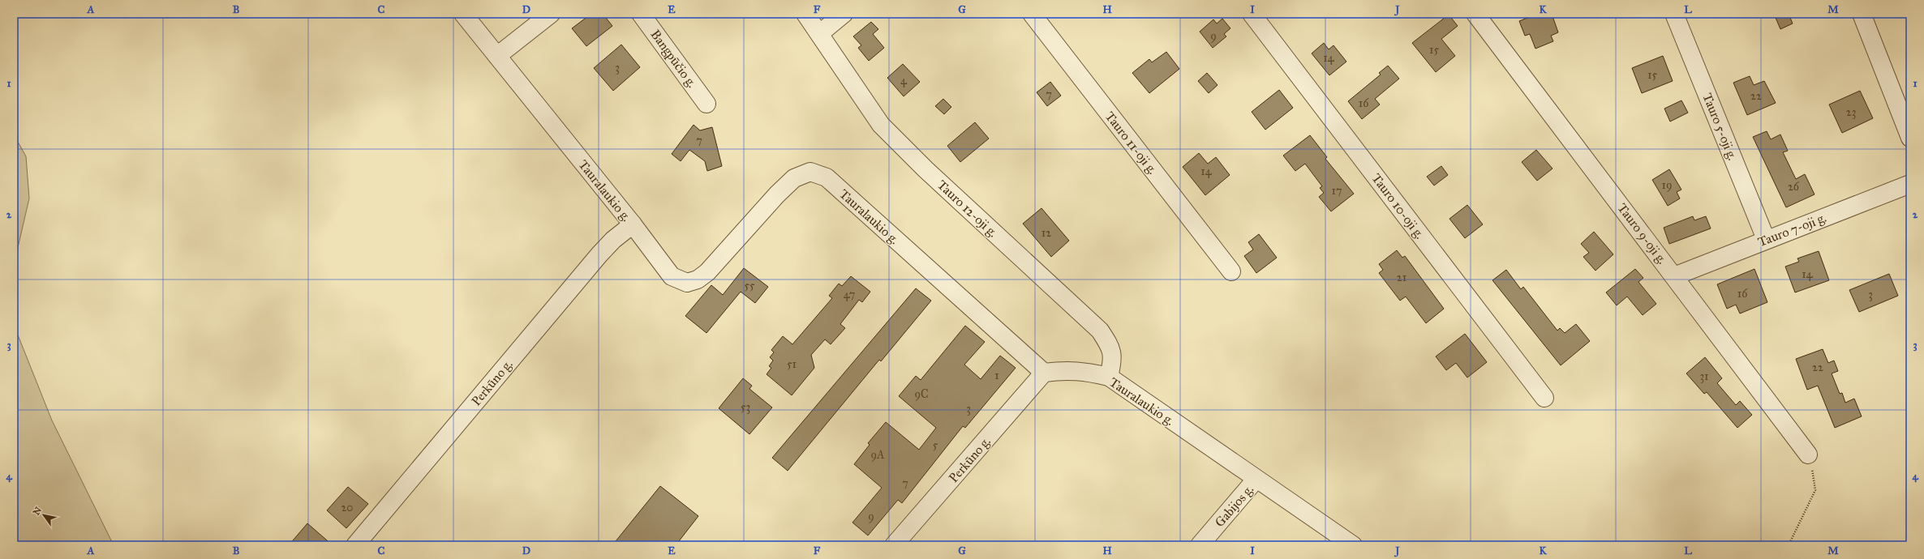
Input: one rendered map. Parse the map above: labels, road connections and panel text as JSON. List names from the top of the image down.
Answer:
{
  "streets": {
    "street": [
      "Bangpūčio g.",
      "Tauro 5-oji g.",
      "Tauro 11-oji g.",
      "Tauralaukio g.",
      "Tauro 10-oji g.",
      "Tauro 12-oji g.",
      "Tauro 7-oji g.",
      "Tauro 9-oji g.",
      "Perkūno g.",
      "Gabijos g."
    ]
  },
  "crossings": [
    ["Tauro 5-oji g.", "Tauro 7-oji g."],
    ["Tauralaukio g.", "Tauro 12-oji g."],
    ["Tauralaukio g.", "Perkūno g."],
    ["Tauralaukio g.", "Gabijos g."],
    ["Tauro 7-oji g.", "Tauro 9-oji g."]
  ],
  "house_numbers": [
    "9",
    "15",
    "14",
    "3",
    "15",
    "4",
    "7",
    "22",
    "16",
    "23",
    "7",
    "14",
    "19",
    "26",
    "17",
    "12",
    "14",
    "21",
    "55",
    "16",
    "47",
    "3",
    "51",
    "22",
    "1",
    "31",
    "9C",
    "53",
    "3",
    "5",
    "9A",
    "7",
    "20",
    "9"
  ],
  "north": "top left",
  "grid": {
    "columns": [
      "A",
      "B",
      "C",
      "D",
      "E",
      "F",
      "G",
      "H",
      "I",
      "J",
      "K",
      "L",
      "M"
    ],
    "rows": [
      "1",
      "2",
      "3",
      "4"
    ]
  }
}
